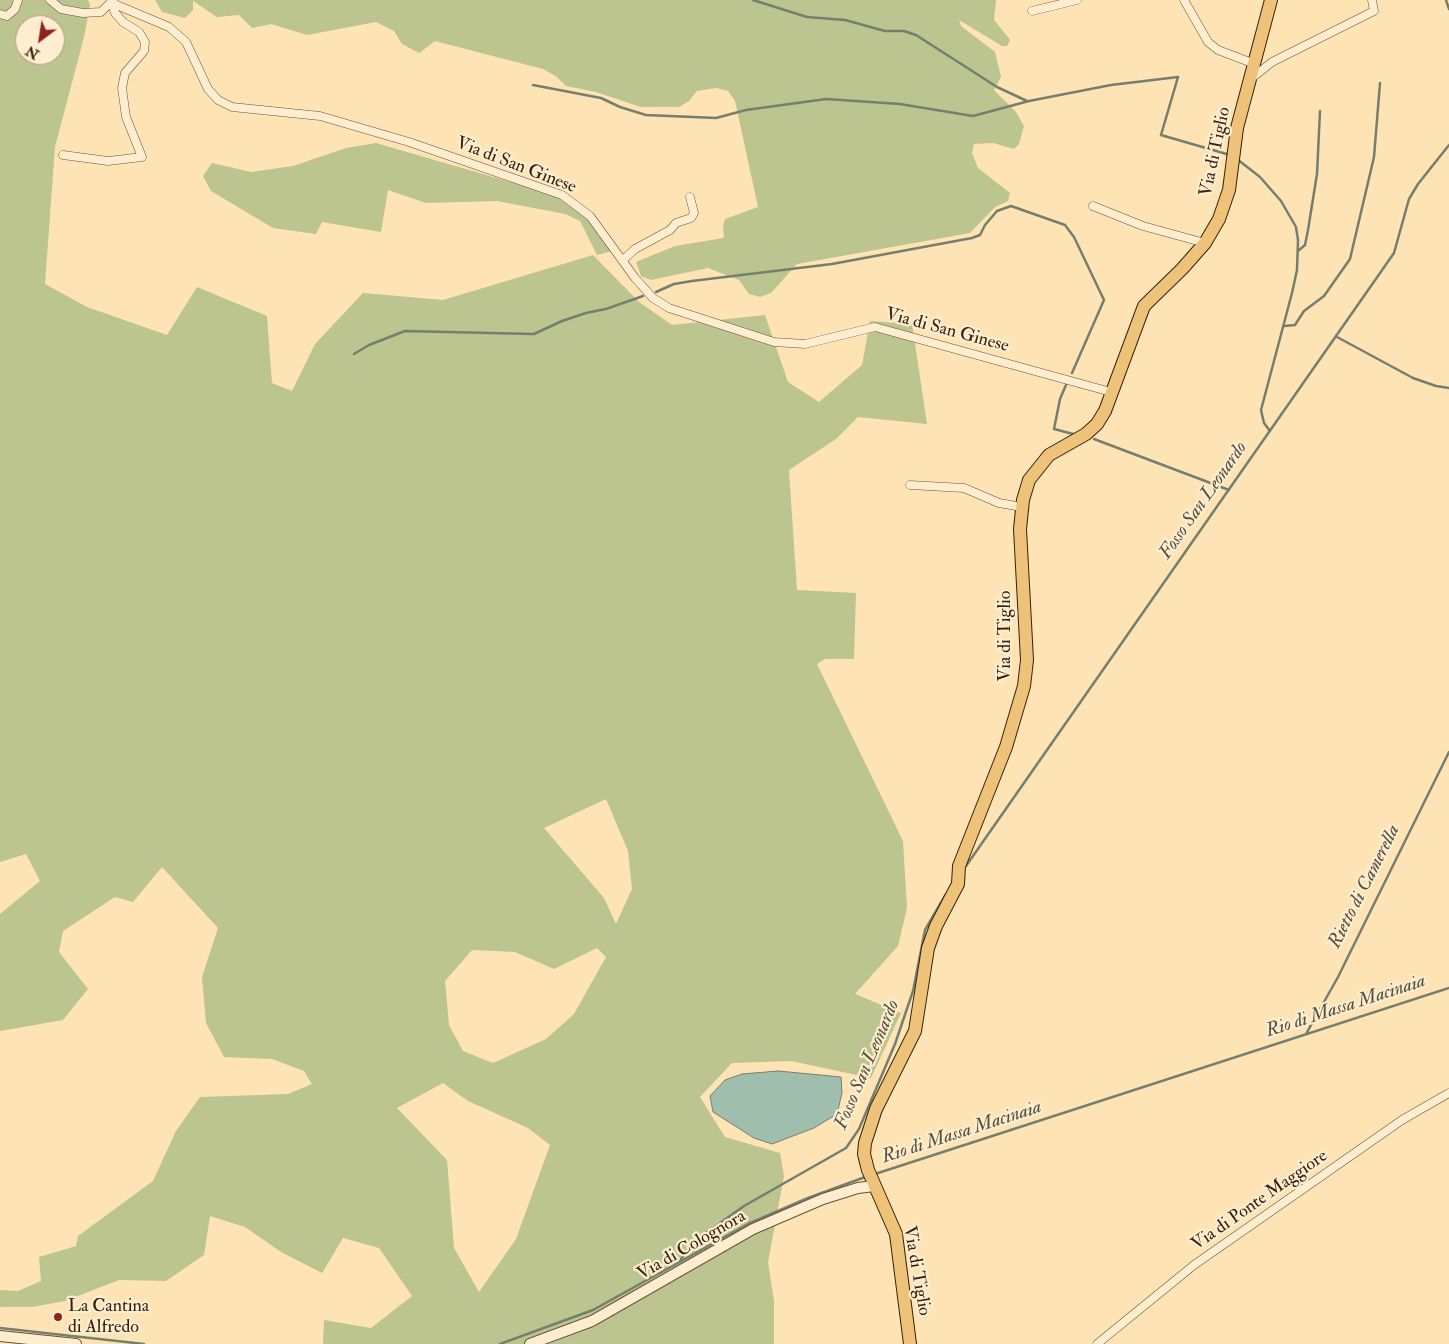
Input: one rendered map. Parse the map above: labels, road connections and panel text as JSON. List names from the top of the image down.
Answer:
{
  "streets": {
    "main road": ["Via di Tiglio"],
    "street": ["Via di San Ginese", "Via di Ponte Maggiore", "Via di Colognora"]
  },
  "crossings": [
    ["Via di Tiglio", "Via di San Ginese"],
    ["Via di Tiglio", "Via di Colognora"]
  ],
  "water": ["Fosso San Leonardo", "Rietto di Camerella", "Rio di Massa Macinaia"],
  "places": ["La Cantina di Alfredo"],
  "north": "bottom left"
}
